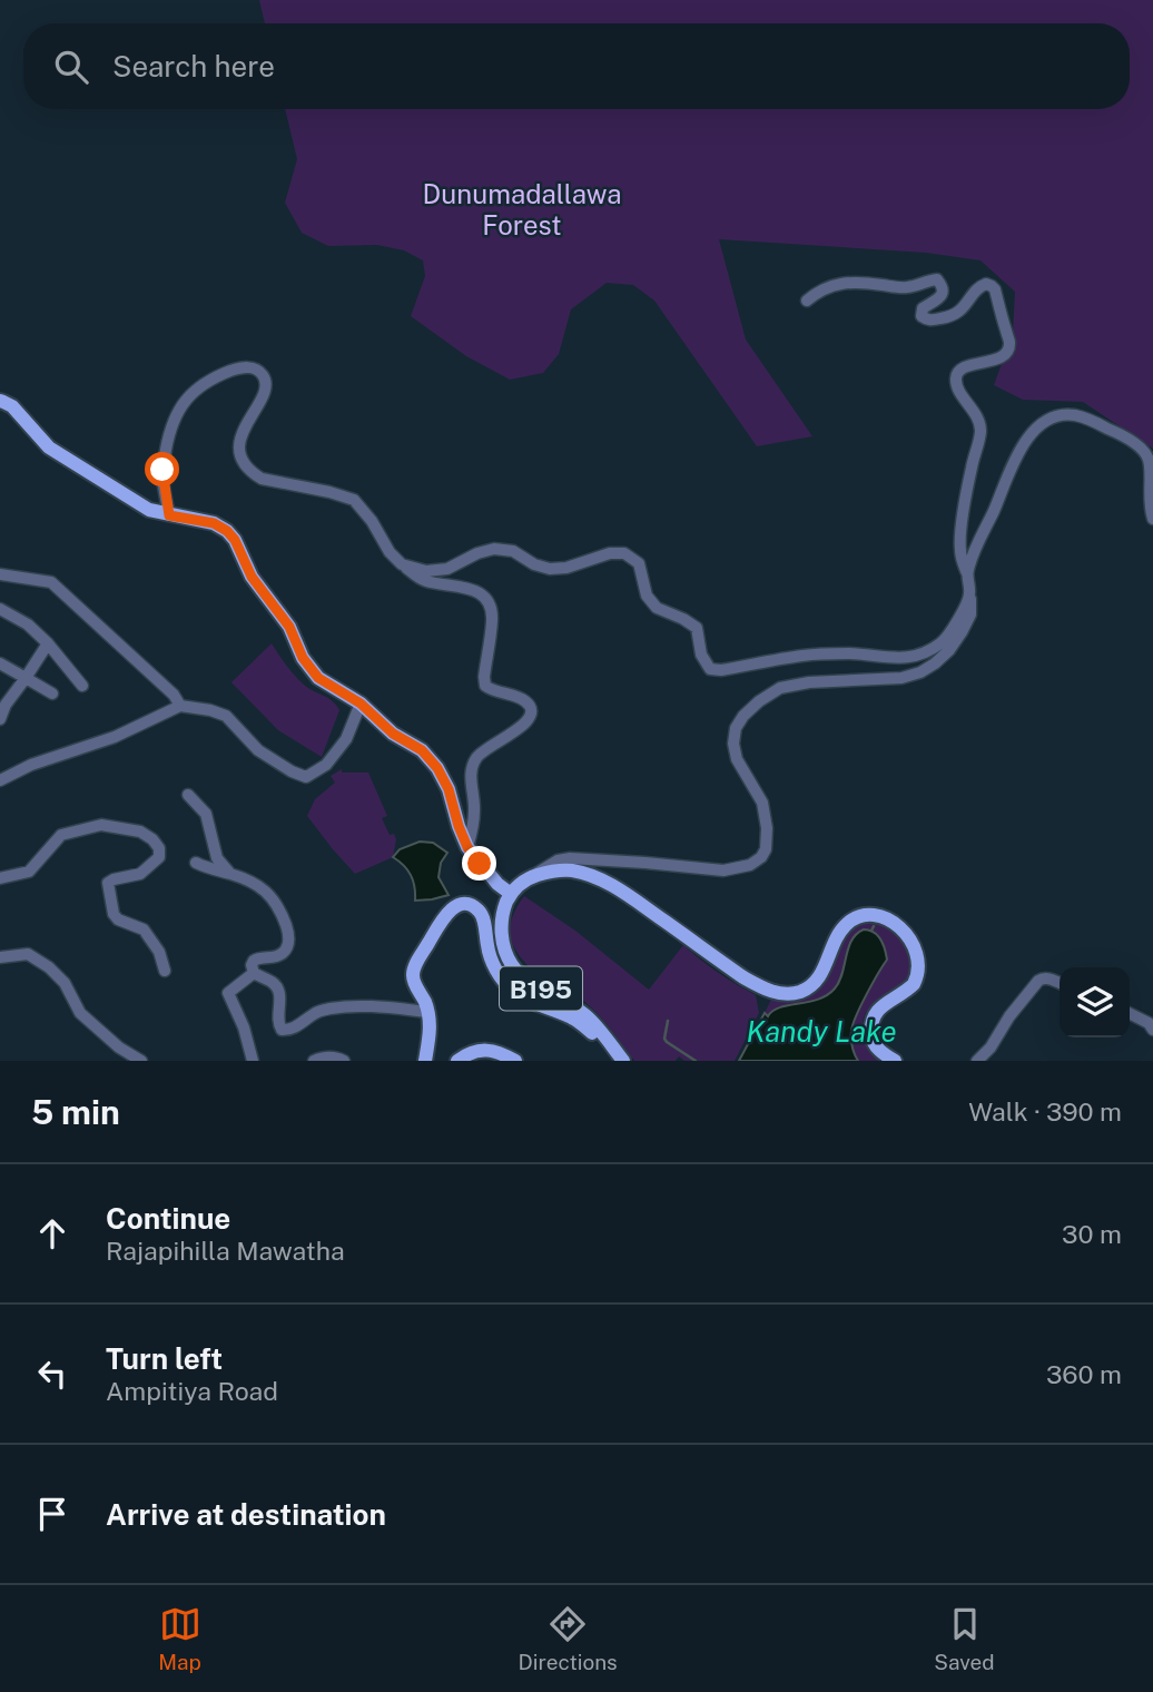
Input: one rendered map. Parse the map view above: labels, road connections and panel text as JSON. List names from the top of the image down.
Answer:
{
  "streets": {
    "main road": ["B195"]
  },
  "water": ["Kandy Lake"],
  "parks": ["Dunumadallawa Forest"],
  "page": {
    "search": "Search here",
    "heading": ["5 min", "Walk · 390 m"],
    "list": [
      ["Continue", "Rajapihilla Mawatha", "30 m"],
      ["Turn left", "Ampitiya Road", "360 m"],
      "Arrive at destination"
    ],
    "nav": ["Map", "Directions", "Saved"]
  }
}
